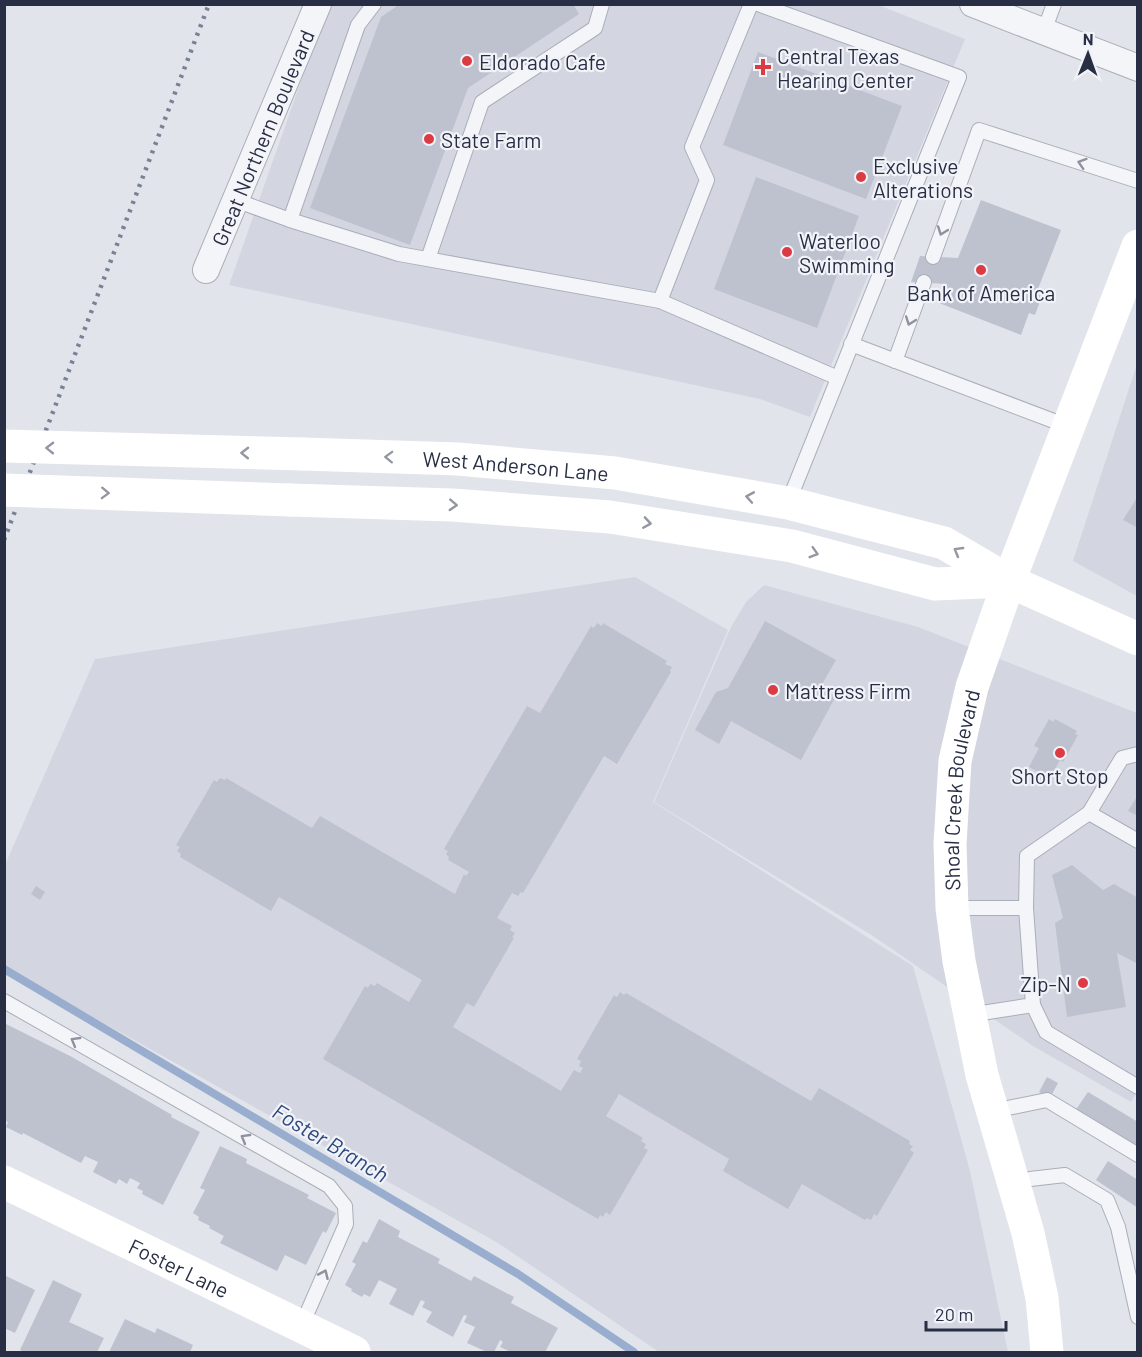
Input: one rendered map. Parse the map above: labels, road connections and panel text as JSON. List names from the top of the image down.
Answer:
{
  "streets": {
    "main road": ["West Anderson Lane", "Shoal Creek Boulevard", "Foster Lane"],
    "street": ["Great Northern Boulevard"]
  },
  "crossings": [
    ["West Anderson Lane", "Shoal Creek Boulevard"]
  ],
  "water": ["Foster Branch"],
  "places": {
    "other": [
      "Eldorado Cafe",
      "State Farm",
      "Exclusive Alterations",
      "Waterloo Swimming",
      "Bank of America",
      "Mattress Firm",
      "Short Stop",
      "Zip-N"
    ],
    "health": ["Central Texas Hearing Center"]
  },
  "scale_bar": "20 m",
  "north": "top"
}
